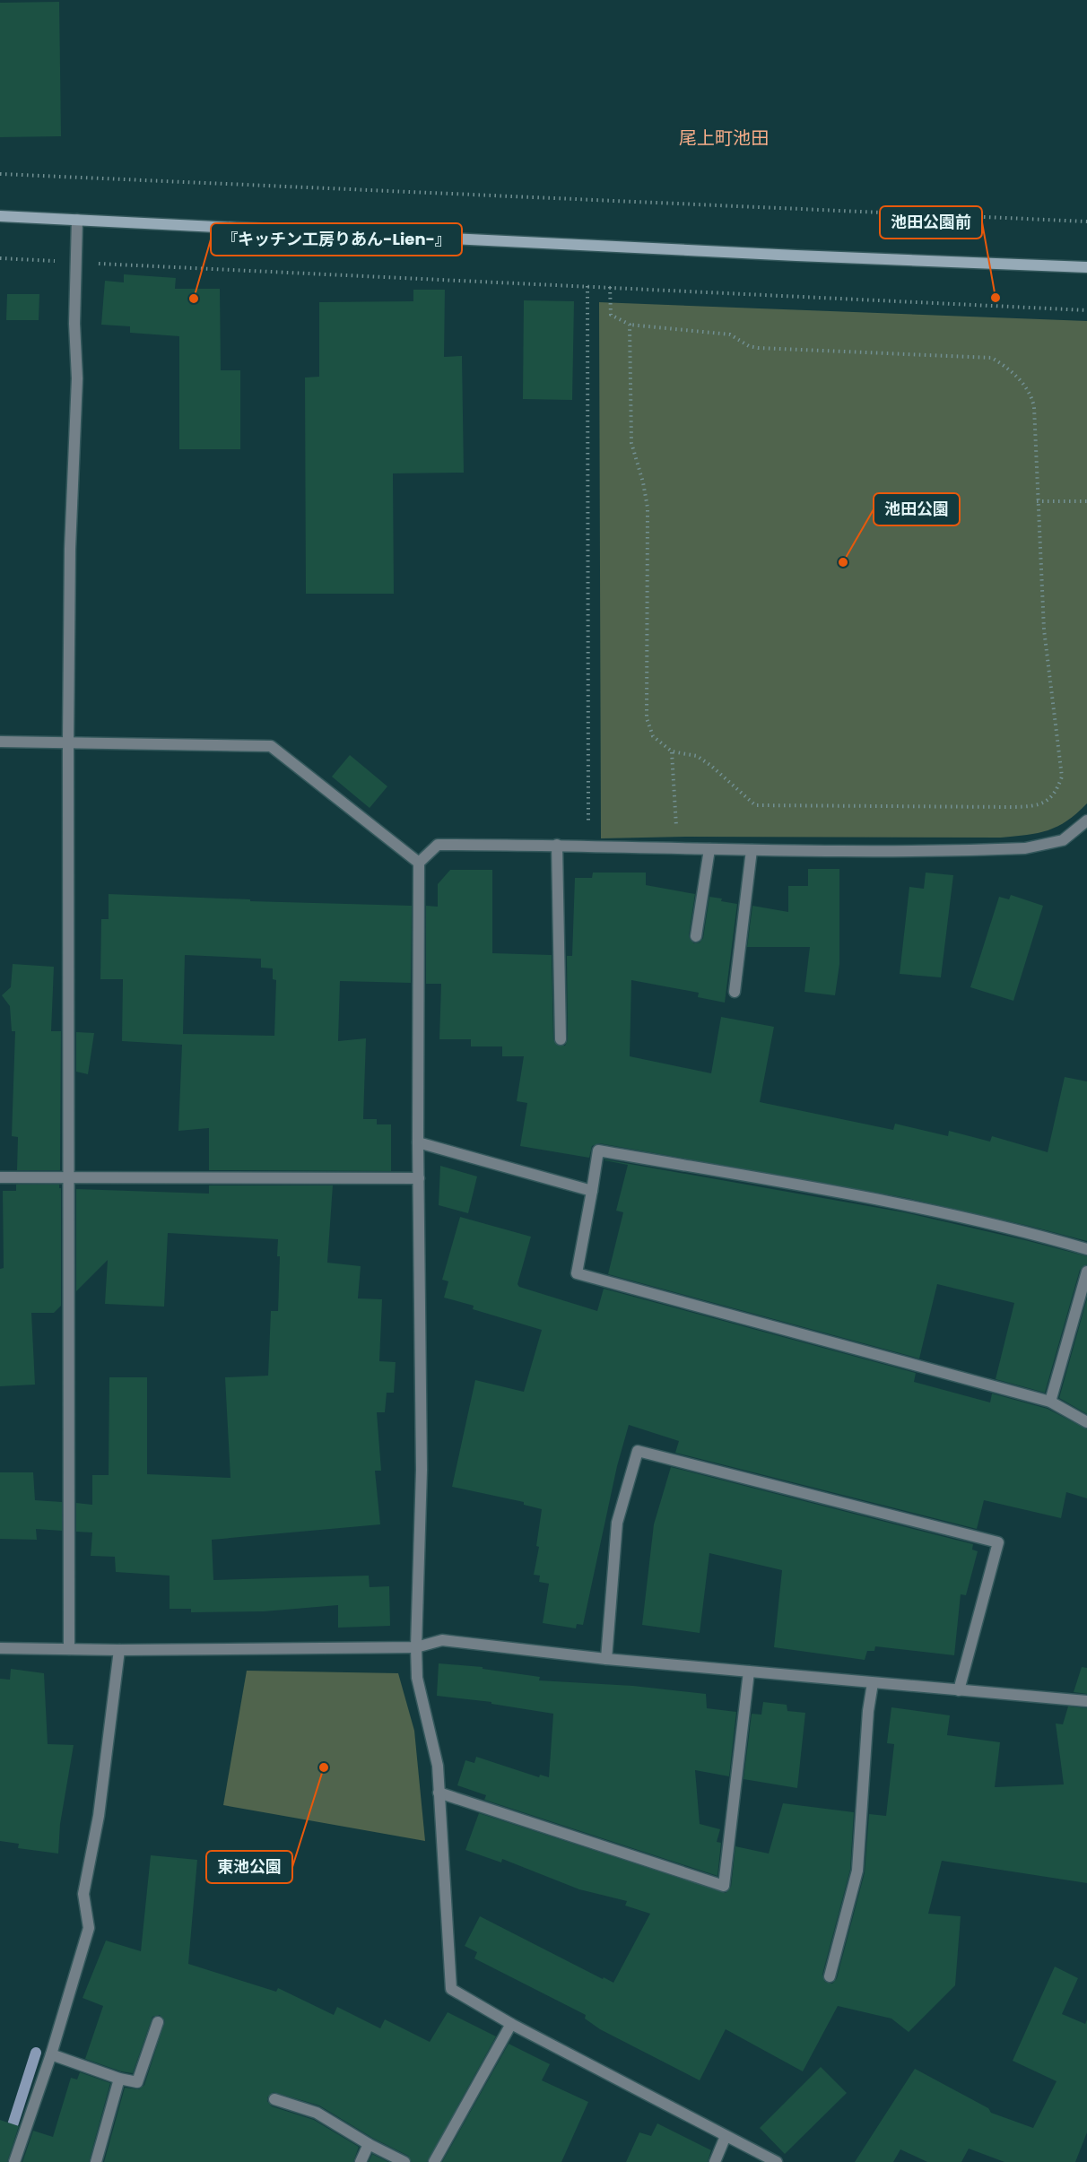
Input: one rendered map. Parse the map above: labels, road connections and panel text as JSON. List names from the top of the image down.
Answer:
{
  "districts": ["尾上町池田"],
  "places": [
    "池田公園前",
    "『キッチン工房りあん-Lien-』",
    "池田公園",
    "東池公園"
  ]
}
